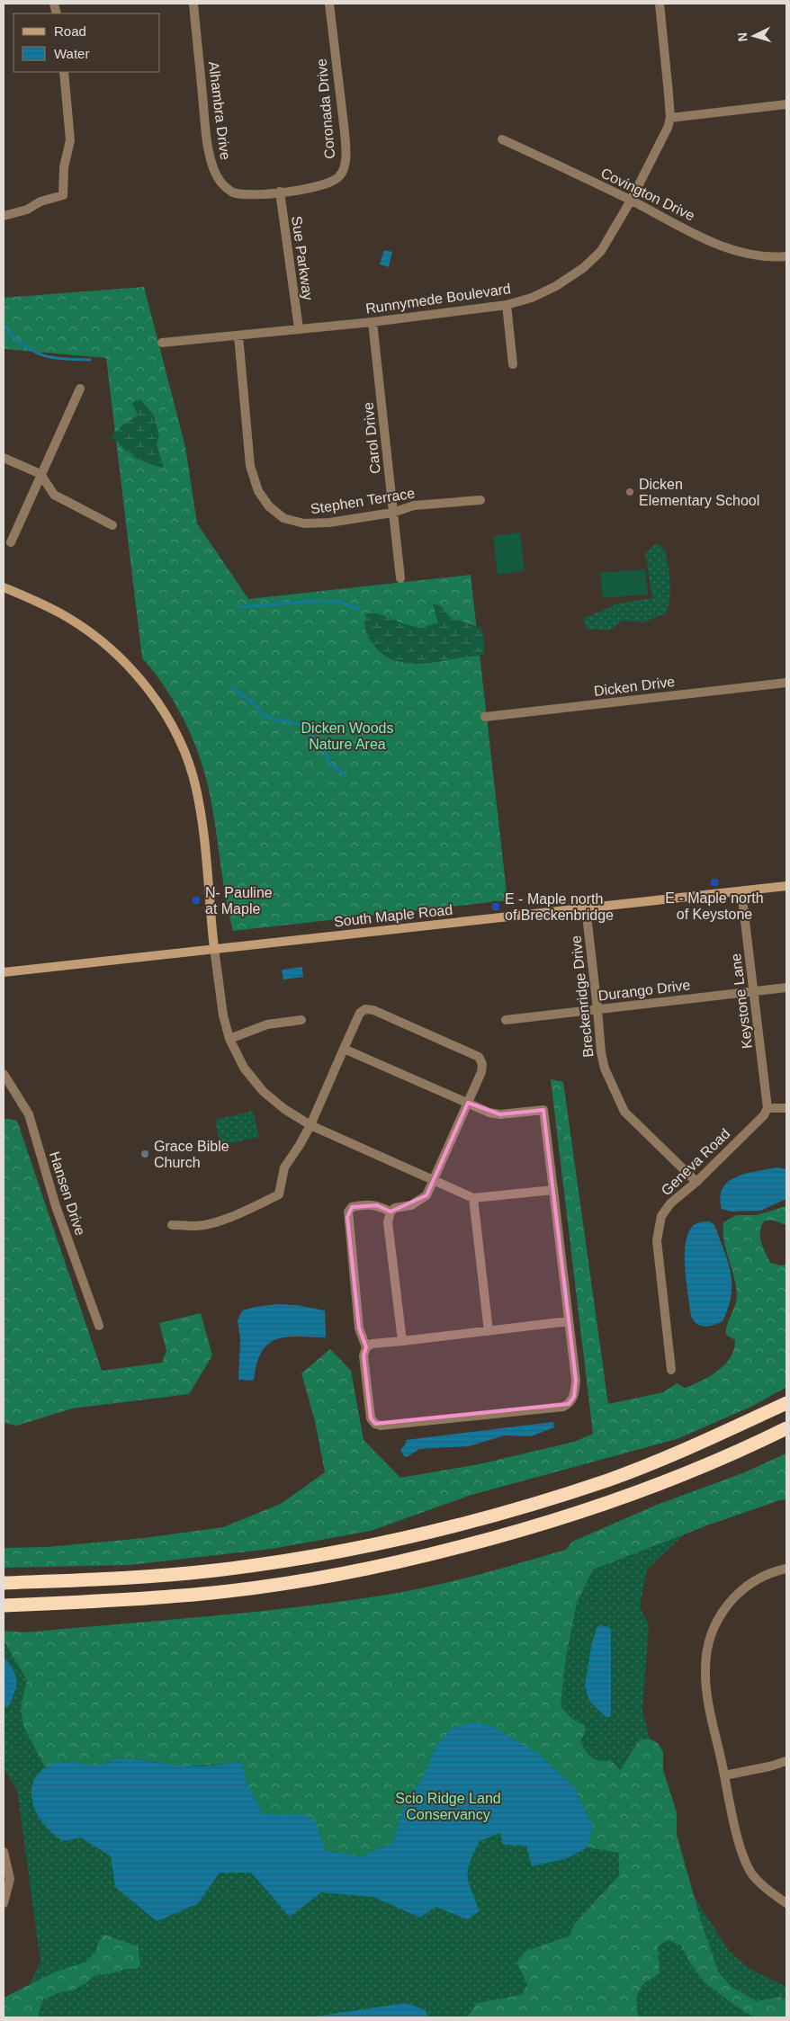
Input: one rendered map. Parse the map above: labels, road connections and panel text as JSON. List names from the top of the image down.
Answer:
{
  "streets": {
    "street": [
      "Coronada Drive",
      "Alhambra Drive",
      "Covington Drive",
      "Sue Parkway",
      "Runnymede Boulevard",
      "Carol Drive",
      "Stephen Terrace",
      "Dicken Drive",
      "South Maple Road",
      "Durango Drive",
      "Breckenridge Drive",
      "Keystone Lane",
      "Geneva Road",
      "Hansen Drive"
    ]
  },
  "crossings": [
    ["Coronada Drive", "Alhambra Drive"],
    ["Coronada Drive", "Sue Parkway"],
    ["Alhambra Drive", "Sue Parkway"],
    ["Covington Drive", "Runnymede Boulevard"],
    ["Sue Parkway", "Runnymede Boulevard"],
    ["Runnymede Boulevard", "Carol Drive"],
    ["Runnymede Boulevard", "Stephen Terrace"],
    ["Carol Drive", "Stephen Terrace"],
    ["South Maple Road", "Breckenridge Drive"],
    ["South Maple Road", "Keystone Lane"],
    ["Durango Drive", "Breckenridge Drive"],
    ["Durango Drive", "Keystone Lane"],
    ["Breckenridge Drive", "Geneva Road"],
    ["Keystone Lane", "Geneva Road"]
  ],
  "parks": ["Dicken Woods Nature Area", "Scio Ridge Land Conservancy"],
  "places": {
    "other": ["Dicken Elementary School", "Grace Bible Church"],
    "transit": ["E - Maple north of Keystone", "N- Pauline at Maple", "E - Maple north of Breckenbridge"]
  },
  "legend": ["Road", "Water"],
  "north": "left"
}
